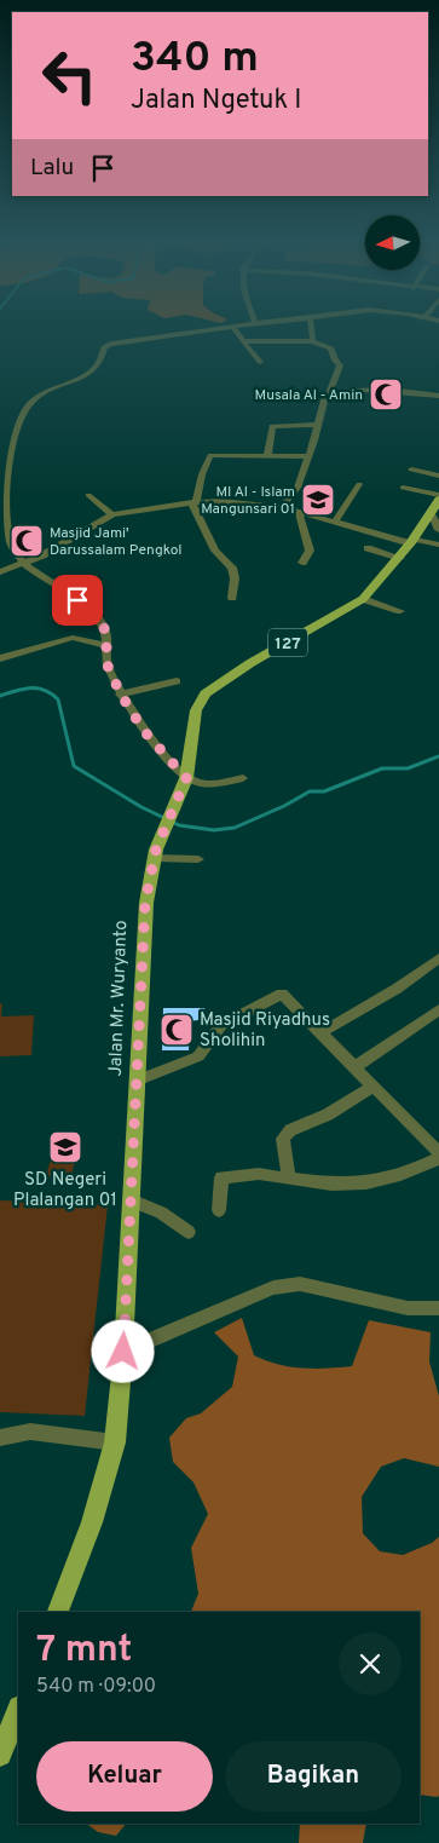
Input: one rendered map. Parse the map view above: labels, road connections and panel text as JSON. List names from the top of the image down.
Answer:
{
  "streets": {
    "main road": ["127", "Jalan Mr. Wuryanto"]
  },
  "places": {
    "mosque": ["Musala Al - Amin", "Masjid Jami' Darussalam Pengkol", "Masjid Riyadhus Sholihin"],
    "school or university": ["MI Al - Islam Mangunsari 01", "SD Negeri Plalangan 01"]
  },
  "north": "left",
  "page": {
    "turn": ["340 m", "Jalan Ngetuk I"],
    "then": "Lalu",
    "heading": ["7 mnt", "540 m · 09:00"],
    "buttons": ["Keluar", "Bagikan"]
  }
}
